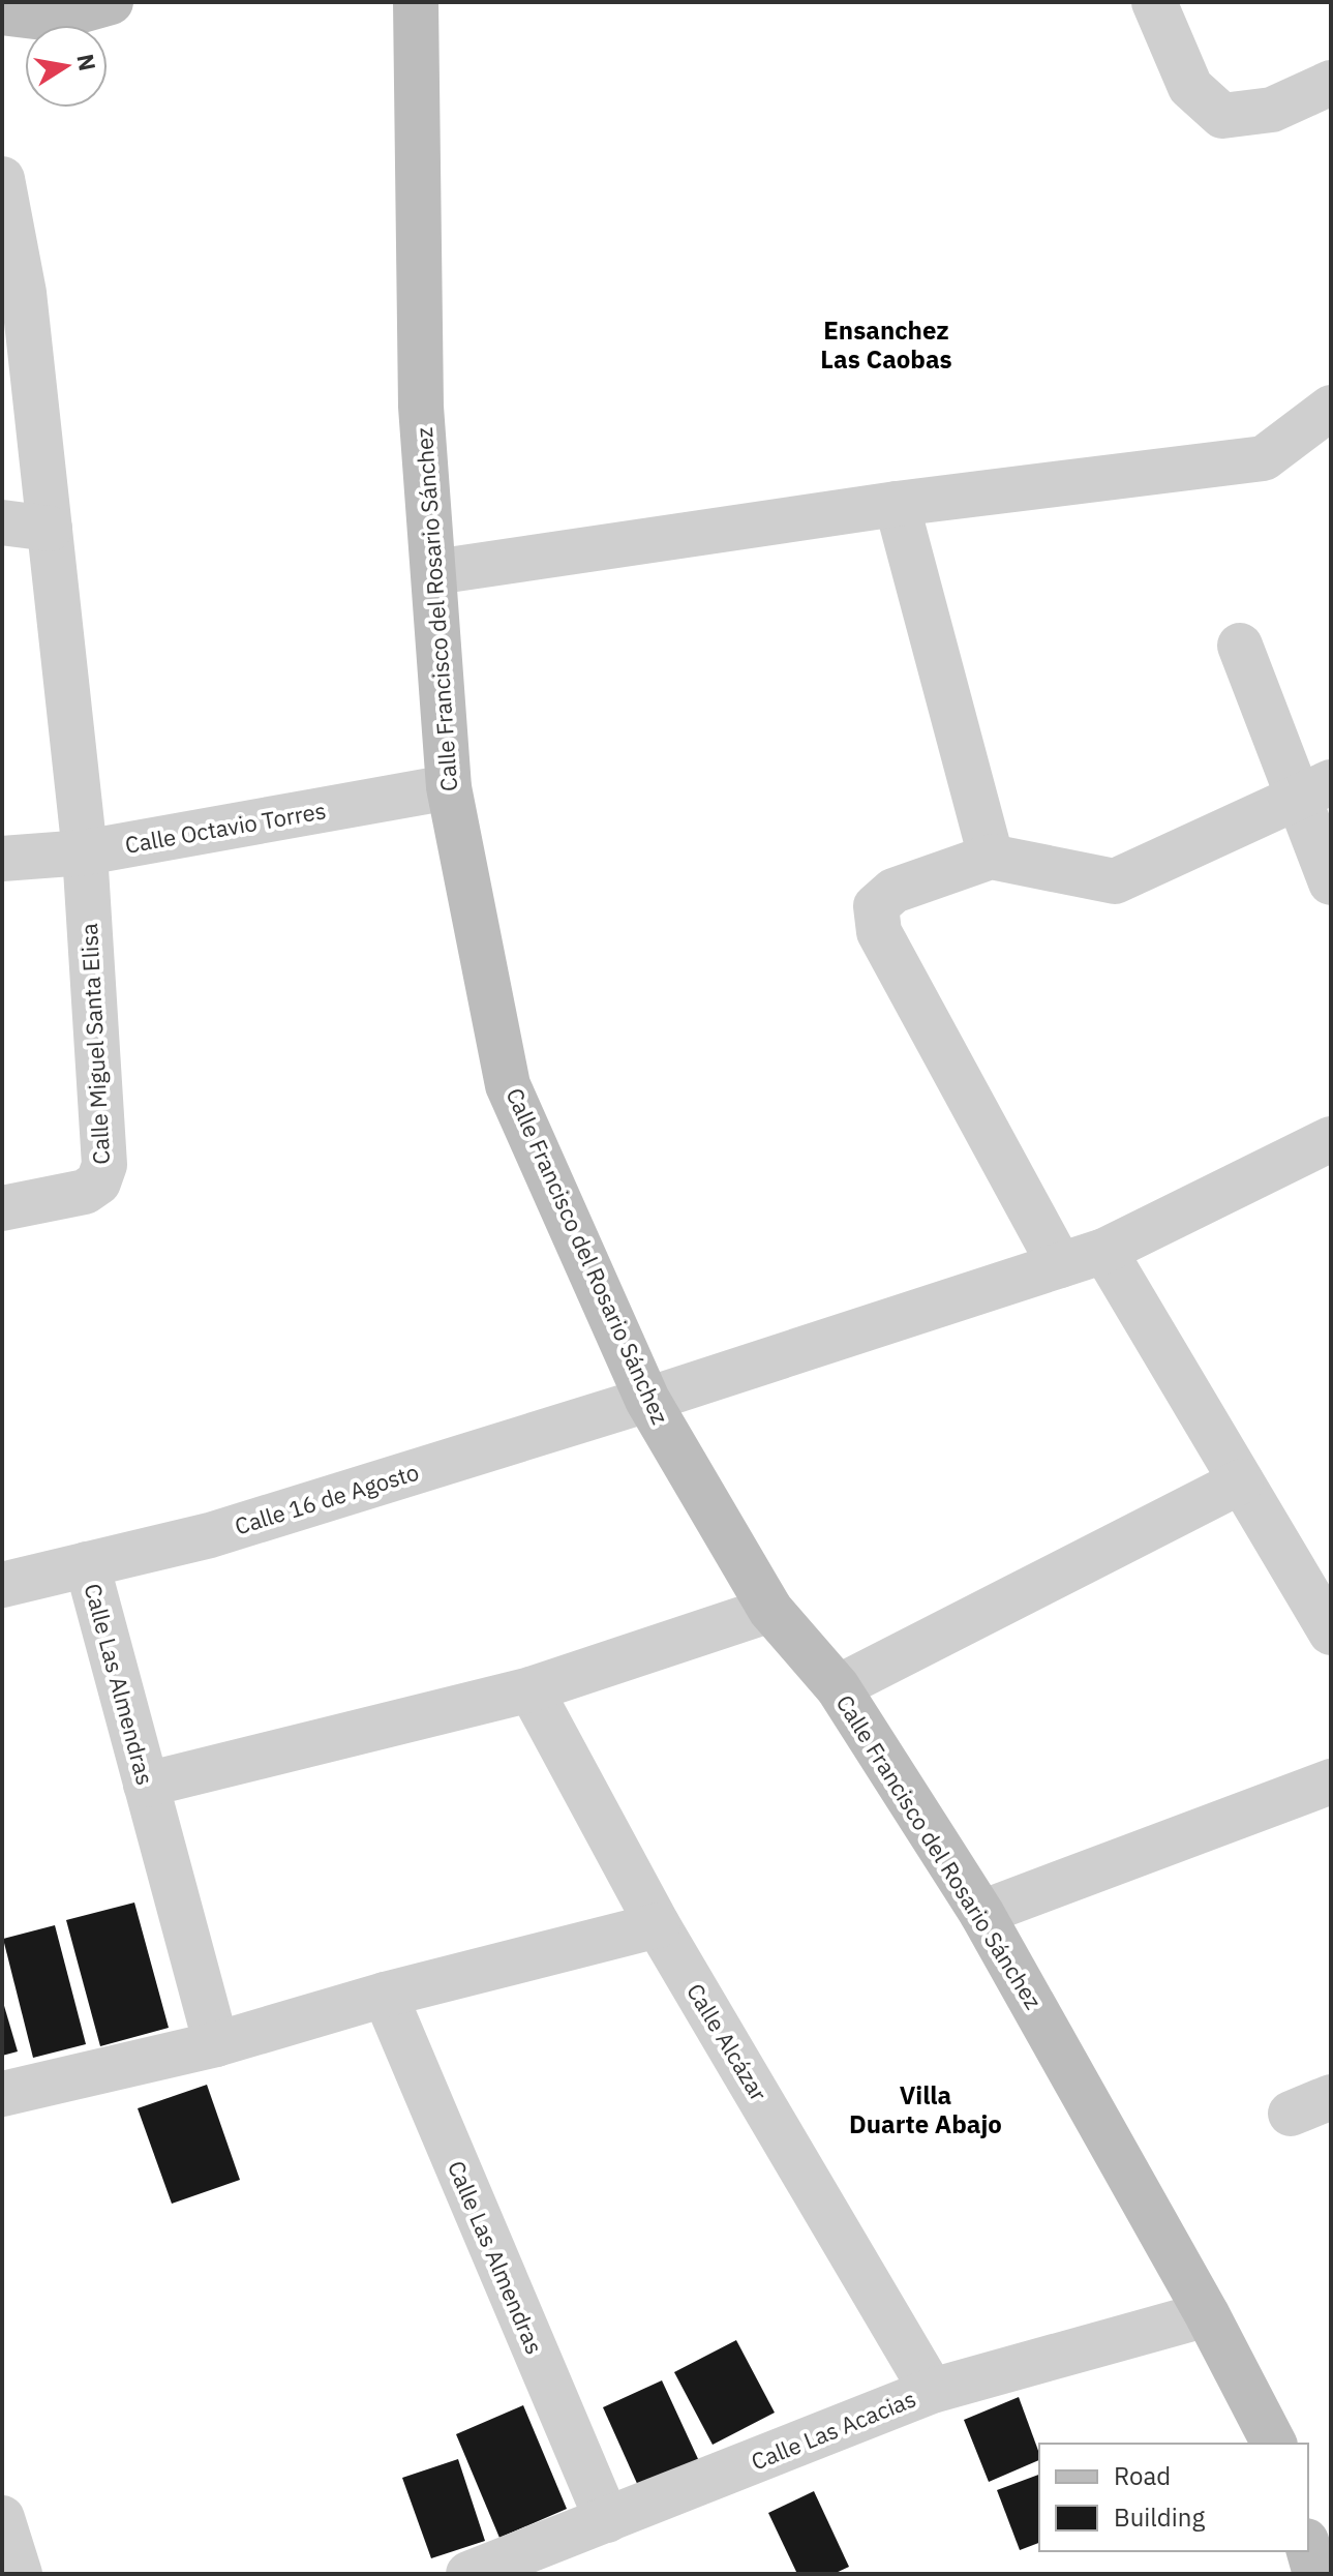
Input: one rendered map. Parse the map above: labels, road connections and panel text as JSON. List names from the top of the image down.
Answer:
{
  "streets": {
    "street": [
      "Calle Francisco del Rosario Sánchez",
      "Calle Octavio Torres",
      "Calle Miguel Santa Elisa",
      "Calle 16 de Agosto",
      "Calle Las Almendras",
      "Calle Alcázar",
      "Calle Las Acacias"
    ]
  },
  "crossings": [
    ["Calle Francisco del Rosario Sánchez", "Calle Octavio Torres"],
    ["Calle Francisco del Rosario Sánchez", "Calle 16 de Agosto"],
    ["Calle Francisco del Rosario Sánchez", "Calle Las Acacias"],
    ["Calle Octavio Torres", "Calle Miguel Santa Elisa"],
    ["Calle 16 de Agosto", "Calle Las Almendras"],
    ["Calle Las Almendras", "Calle Las Acacias"],
    ["Calle Alcázar", "Calle Las Acacias"]
  ],
  "districts": ["Ensanchez Las Caobas", "Villa Duarte Abajo"],
  "legend": ["Road", "Building"],
  "north": "right"
}
